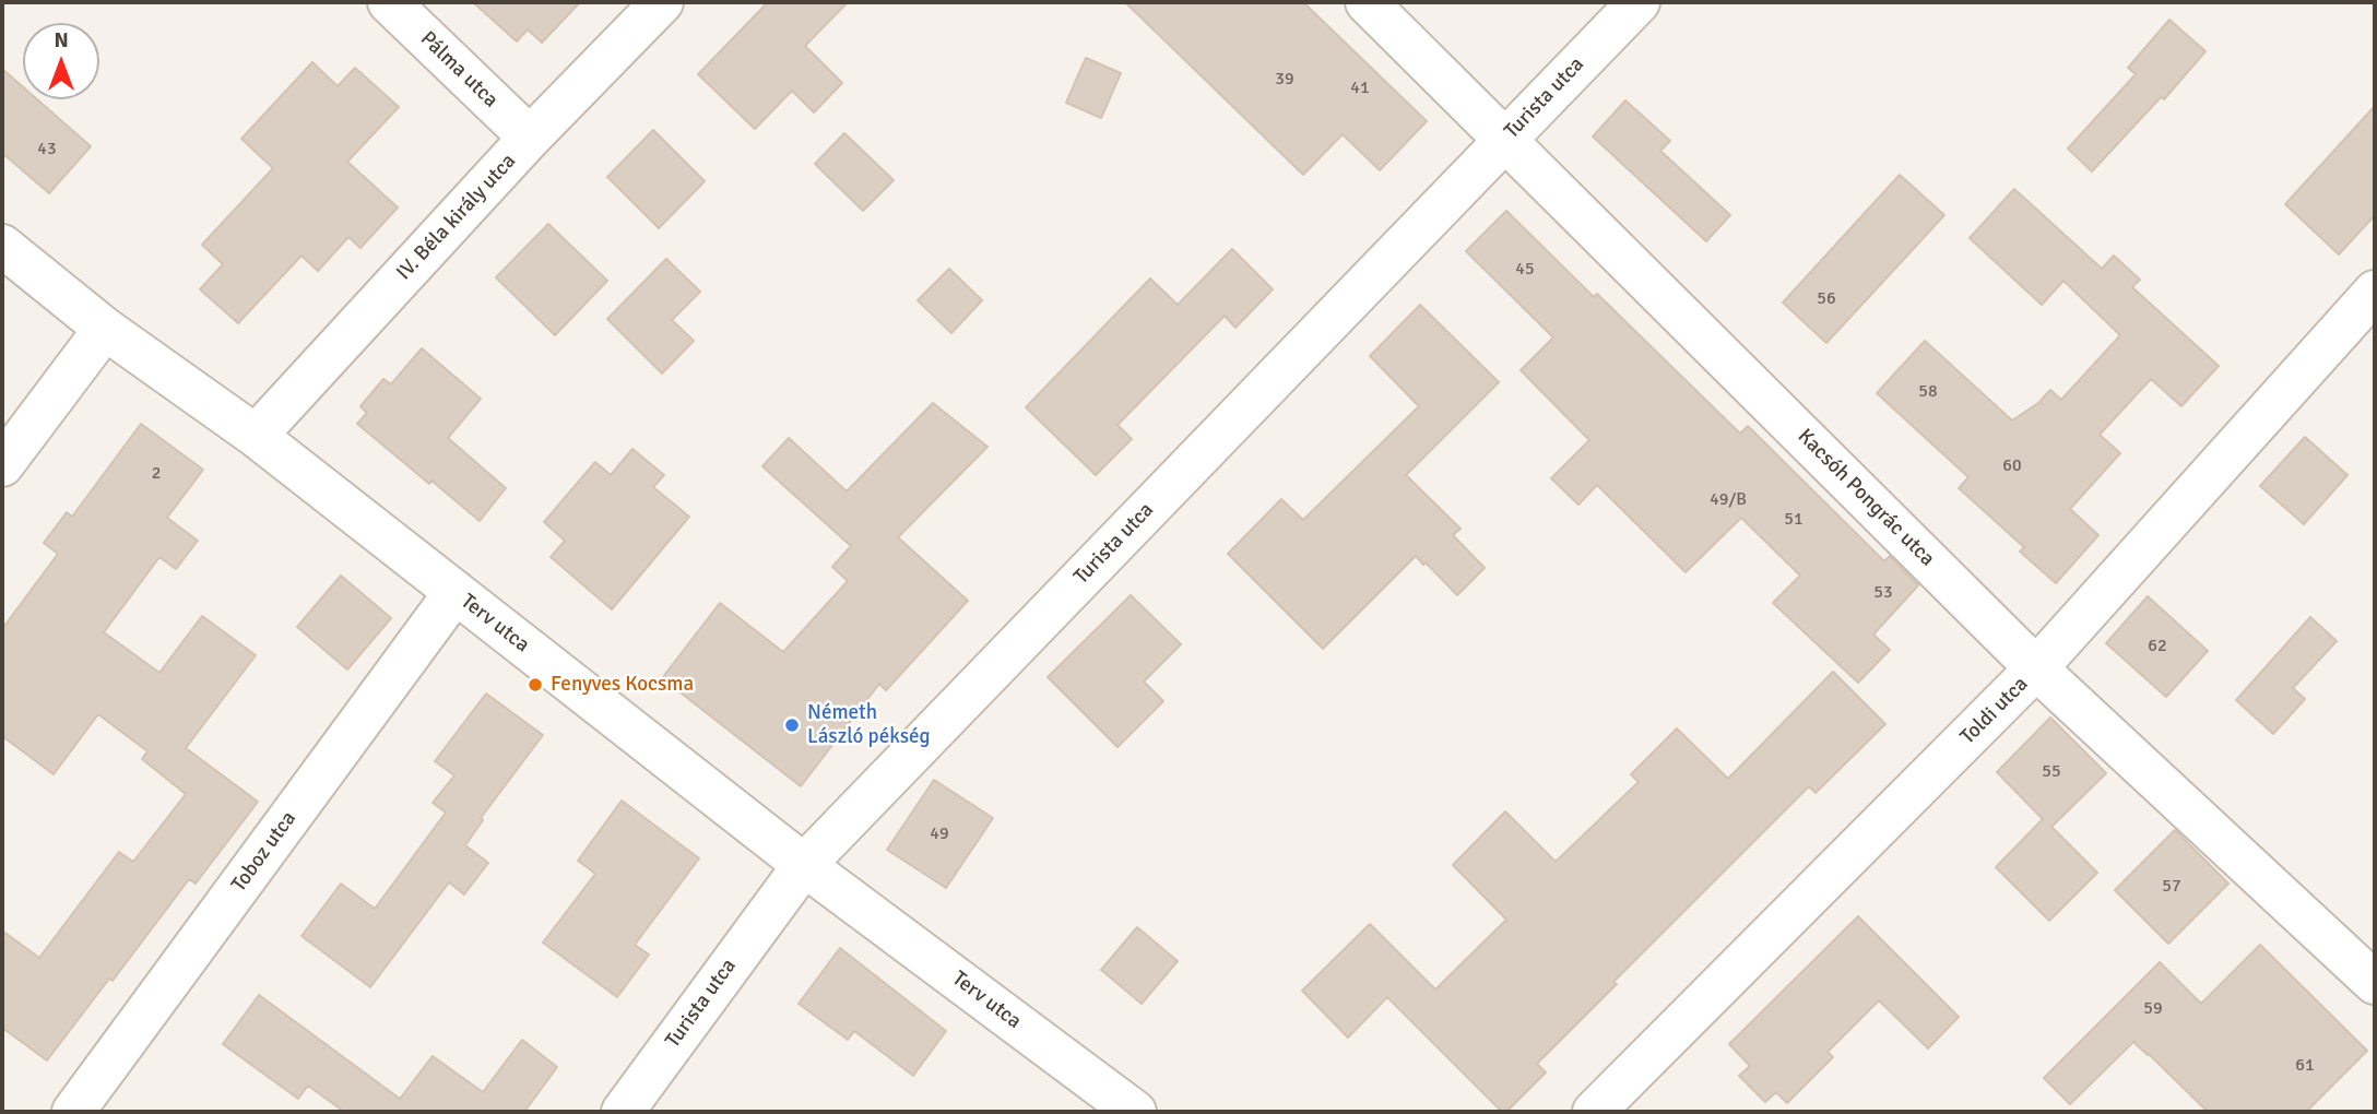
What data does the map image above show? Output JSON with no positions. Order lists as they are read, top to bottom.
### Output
{
  "streets": {
    "street": [
      "Pálma utca",
      "Turista utca",
      "IV. Béla király utca",
      "Kacsóh Pongrác utca",
      "Terv utca",
      "Toldi utca",
      "Toboz utca"
    ]
  },
  "crossings": [
    ["Pálma utca", "IV. Béla király utca"],
    ["Turista utca", "Kacsóh Pongrác utca"],
    ["Turista utca", "Terv utca"],
    ["IV. Béla király utca", "Terv utca"],
    ["Kacsóh Pongrác utca", "Toldi utca"],
    ["Terv utca", "Toboz utca"]
  ],
  "places": ["Fenyves Kocsma", "Németh László pékség"],
  "house_numbers": [
    "39",
    "41",
    "43",
    "45",
    "56",
    "58",
    "60",
    "2",
    "49/B",
    "51",
    "53",
    "62",
    "55",
    "49",
    "57",
    "59",
    "61"
  ],
  "north": "top"
}
